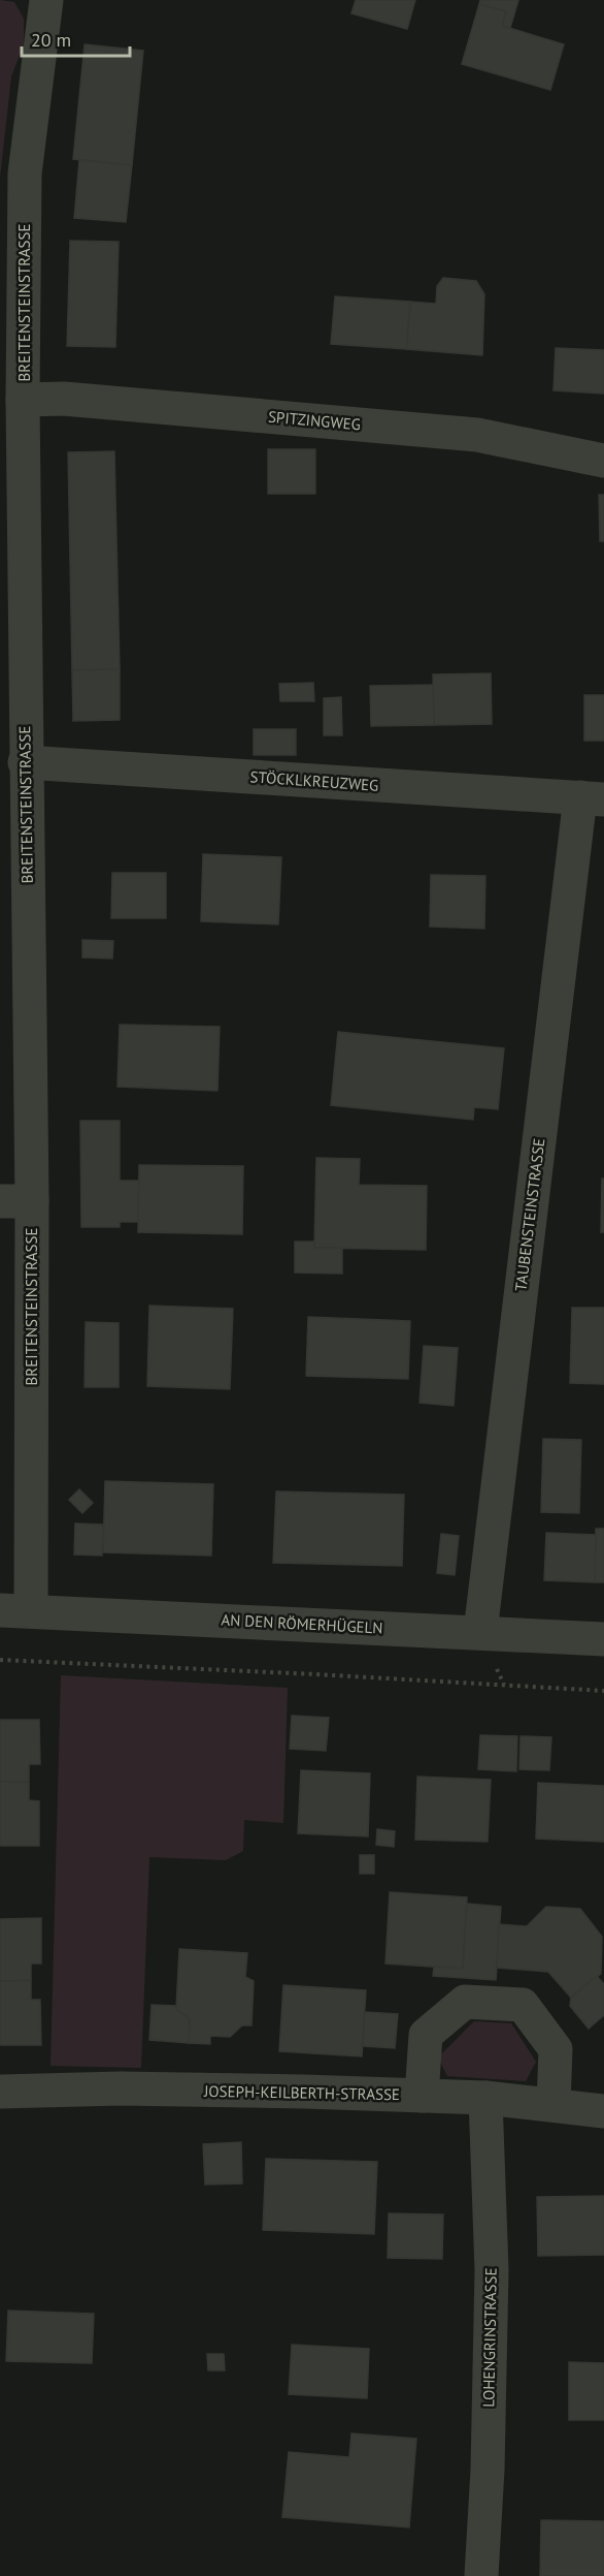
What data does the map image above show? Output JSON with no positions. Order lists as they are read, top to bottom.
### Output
{
  "streets": {
    "street": [
      "BREITENSTEINSTRASSE",
      "SPITZINGWEG",
      "STÖCKLKREUZWEG",
      "TAUBENSTEINSTRASSE",
      "AN DEN RÖMERHÜGELN",
      "JOSEPH-KEILBERTH-STRASSE",
      "LOHENGRINSTRASSE"
    ]
  },
  "crossings": [
    ["BREITENSTEINSTRASSE", "SPITZINGWEG"],
    ["BREITENSTEINSTRASSE", "STÖCKLKREUZWEG"],
    ["BREITENSTEINSTRASSE", "AN DEN RÖMERHÜGELN"],
    ["STÖCKLKREUZWEG", "TAUBENSTEINSTRASSE"],
    ["TAUBENSTEINSTRASSE", "AN DEN RÖMERHÜGELN"],
    ["JOSEPH-KEILBERTH-STRASSE", "LOHENGRINSTRASSE"]
  ],
  "scale_bar": "20 m"
}
